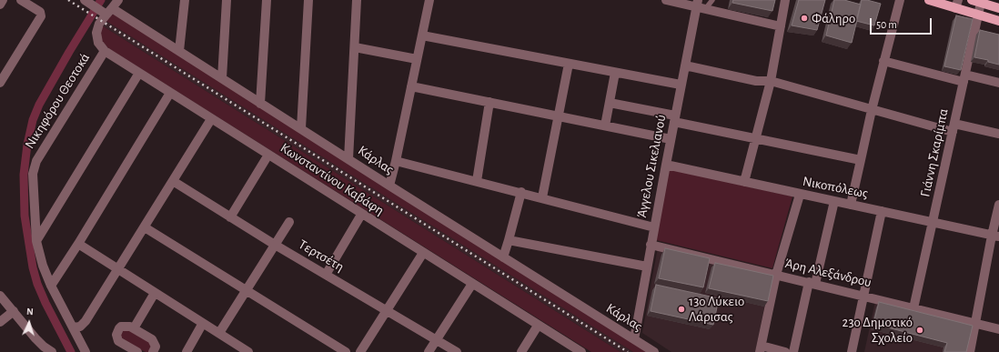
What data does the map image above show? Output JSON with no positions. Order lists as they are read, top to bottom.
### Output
{
  "streets": {
    "street": [
      "Νικηφόρου Θεοτοκά",
      "Γιάννη Σκαρίμπα",
      "Κάρλας",
      "Άγγελου Σικελιανού",
      "Κωνσταντίνου Καβάφη",
      "Νικοπόλεως",
      "Τερτσέτη",
      "Άρη Αλεξάνδρου"
    ]
  },
  "crossings": [
    ["Νικηφόρου Θεοτοκά", "Κωνσταντίνου Καβάφη"],
    ["Γιάννη Σκαρίμπα", "Νικοπόλεως"],
    ["Γιάννη Σκαρίμπα", "Άρη Αλεξάνδρου"],
    ["Κάρλας", "Άγγελου Σικελιανού"],
    ["Άγγελου Σικελιανού", "Νικοπόλεως"],
    ["Άγγελου Σικελιανού", "Άρη Αλεξάνδρου"]
  ],
  "places": ["Φάληρο", "13ο Λύκειο Λάρισας", "23ο Δημοτικό Σχολείο"],
  "scale_bar": "50 m",
  "north": "top"
}
